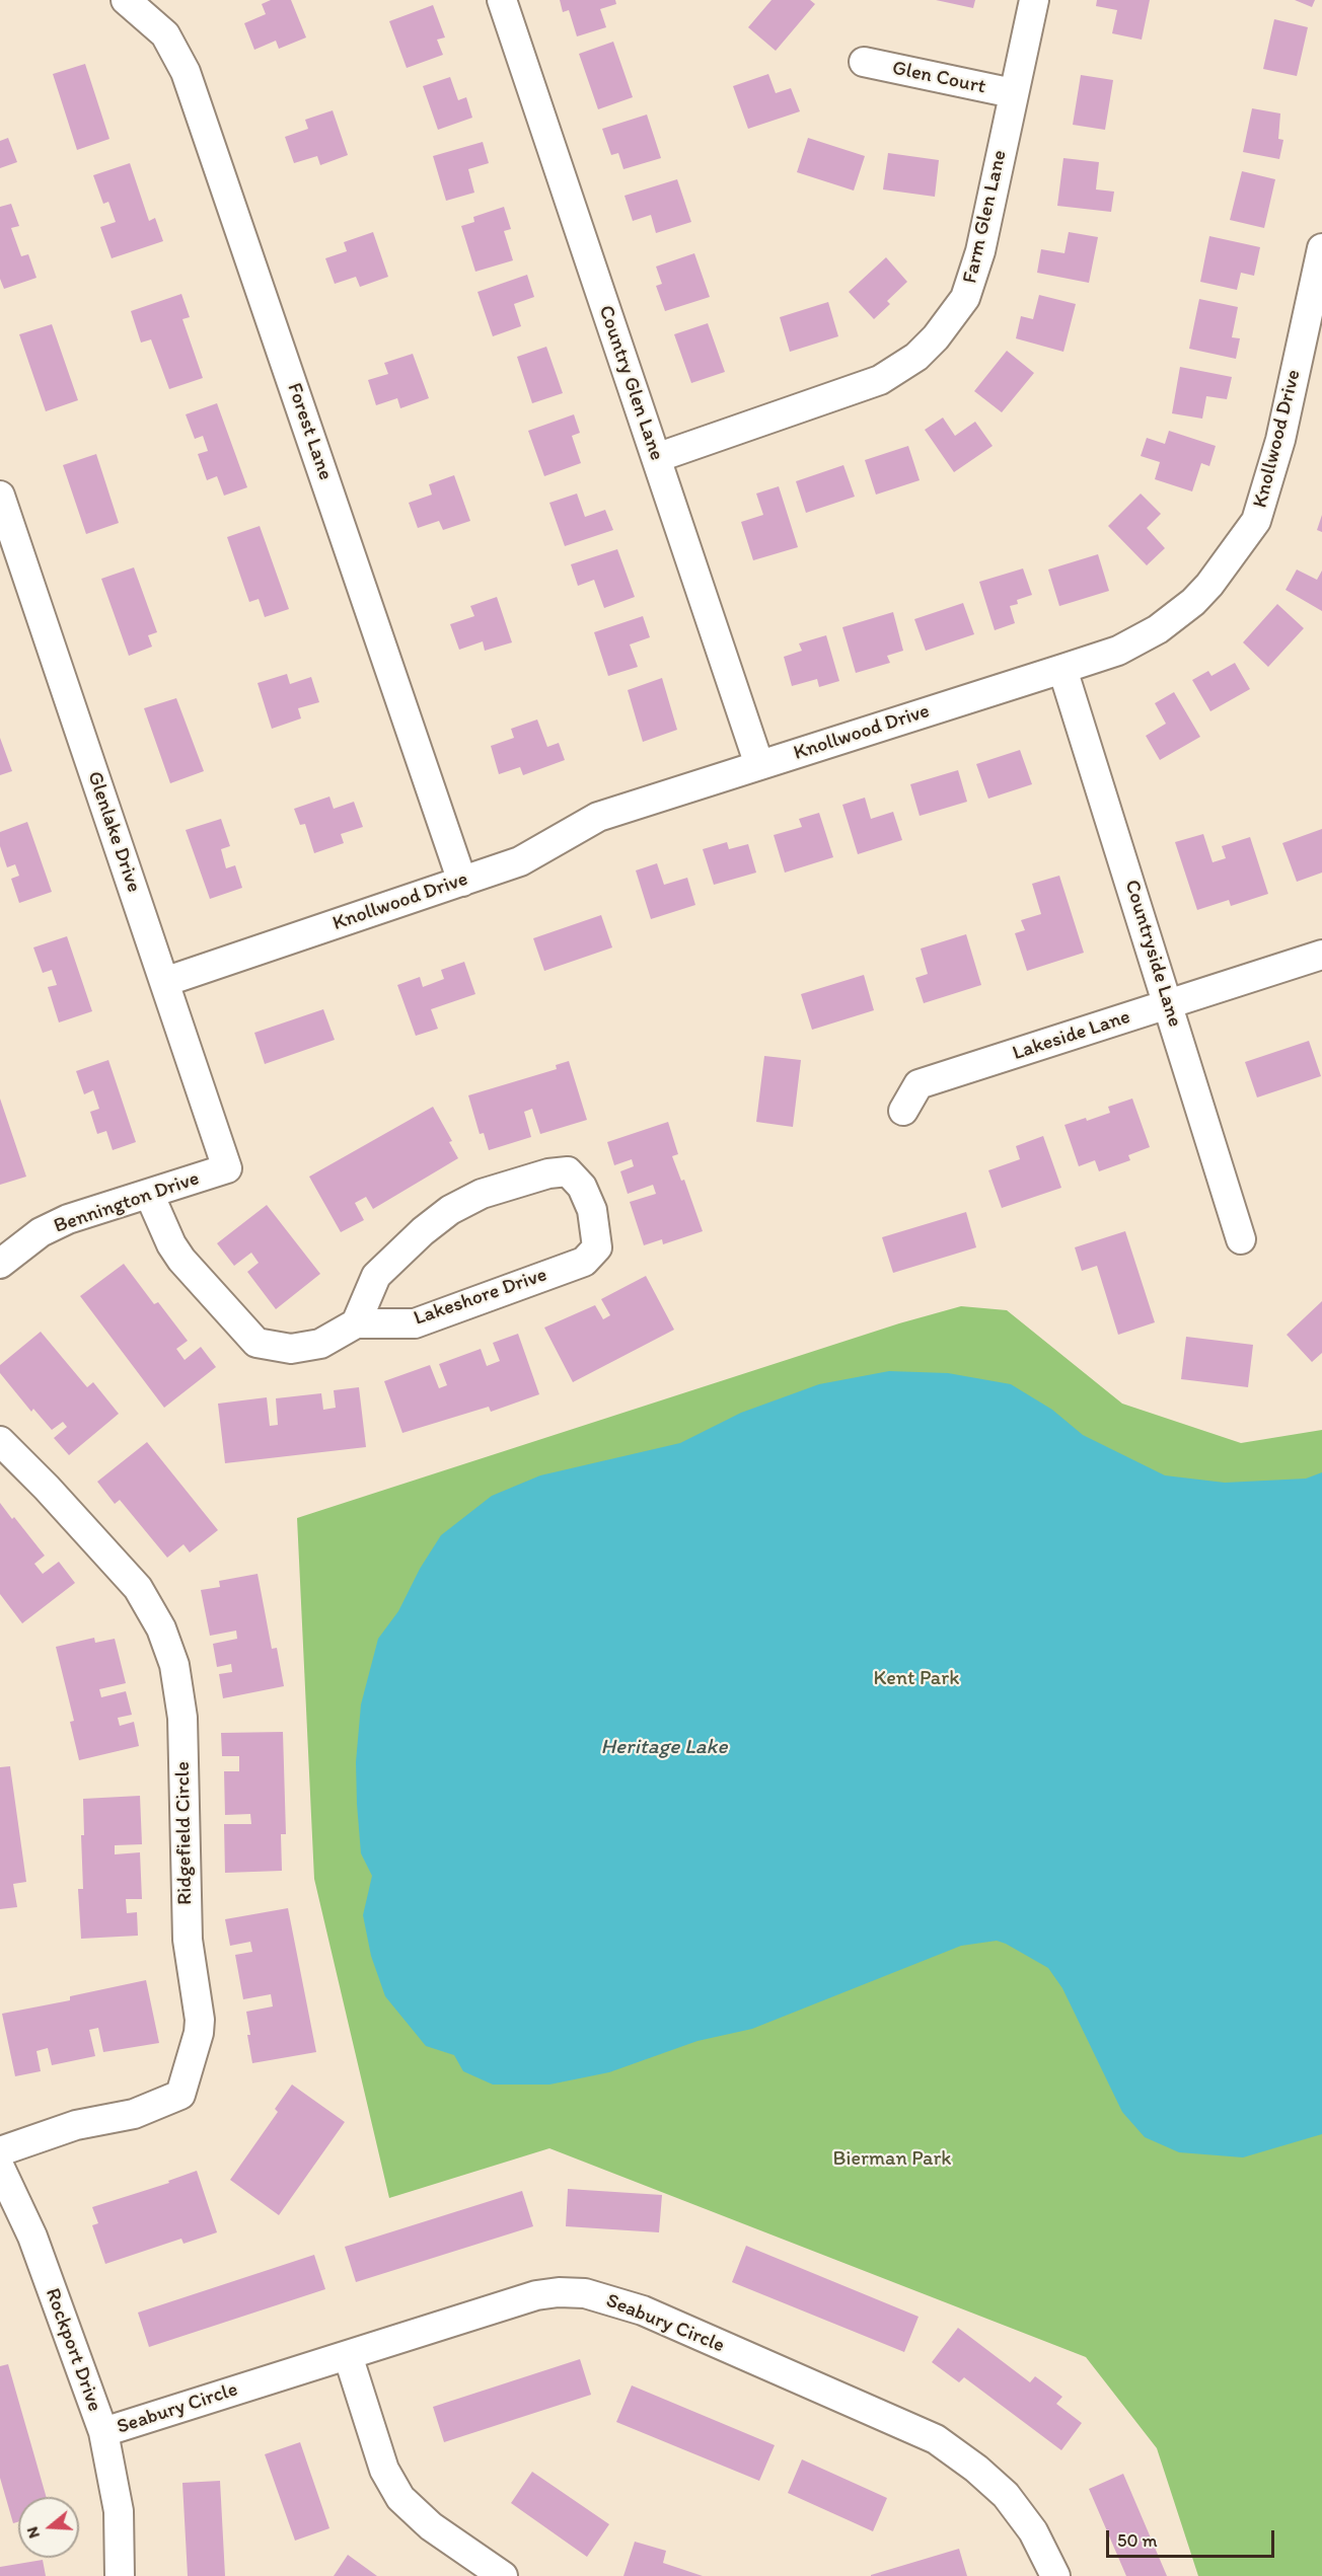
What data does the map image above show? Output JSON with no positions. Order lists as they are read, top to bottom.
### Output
{
  "streets": {
    "street": [
      "Glen Court",
      "Farm Glen Lane",
      "Country Glen Lane",
      "Forest Lane",
      "Knollwood Drive",
      "Glenlake Drive",
      "Countryside Lane",
      "Lakeside Lane",
      "Bennington Drive",
      "Lakeshore Drive",
      "Ridgefield Circle",
      "Seabury Circle",
      "Rockport Drive"
    ]
  },
  "crossings": [
    ["Glen Court", "Farm Glen Lane"],
    ["Farm Glen Lane", "Country Glen Lane"],
    ["Country Glen Lane", "Knollwood Drive"],
    ["Forest Lane", "Knollwood Drive"],
    ["Knollwood Drive", "Glenlake Drive"],
    ["Knollwood Drive", "Countryside Lane"],
    ["Glenlake Drive", "Bennington Drive"],
    ["Countryside Lane", "Lakeside Lane"],
    ["Seabury Circle", "Rockport Drive"]
  ],
  "water": ["Heritage Lake"],
  "parks": ["Kent Park", "Bierman Park"],
  "scale_bar": "50 m",
  "north": "left"
}
